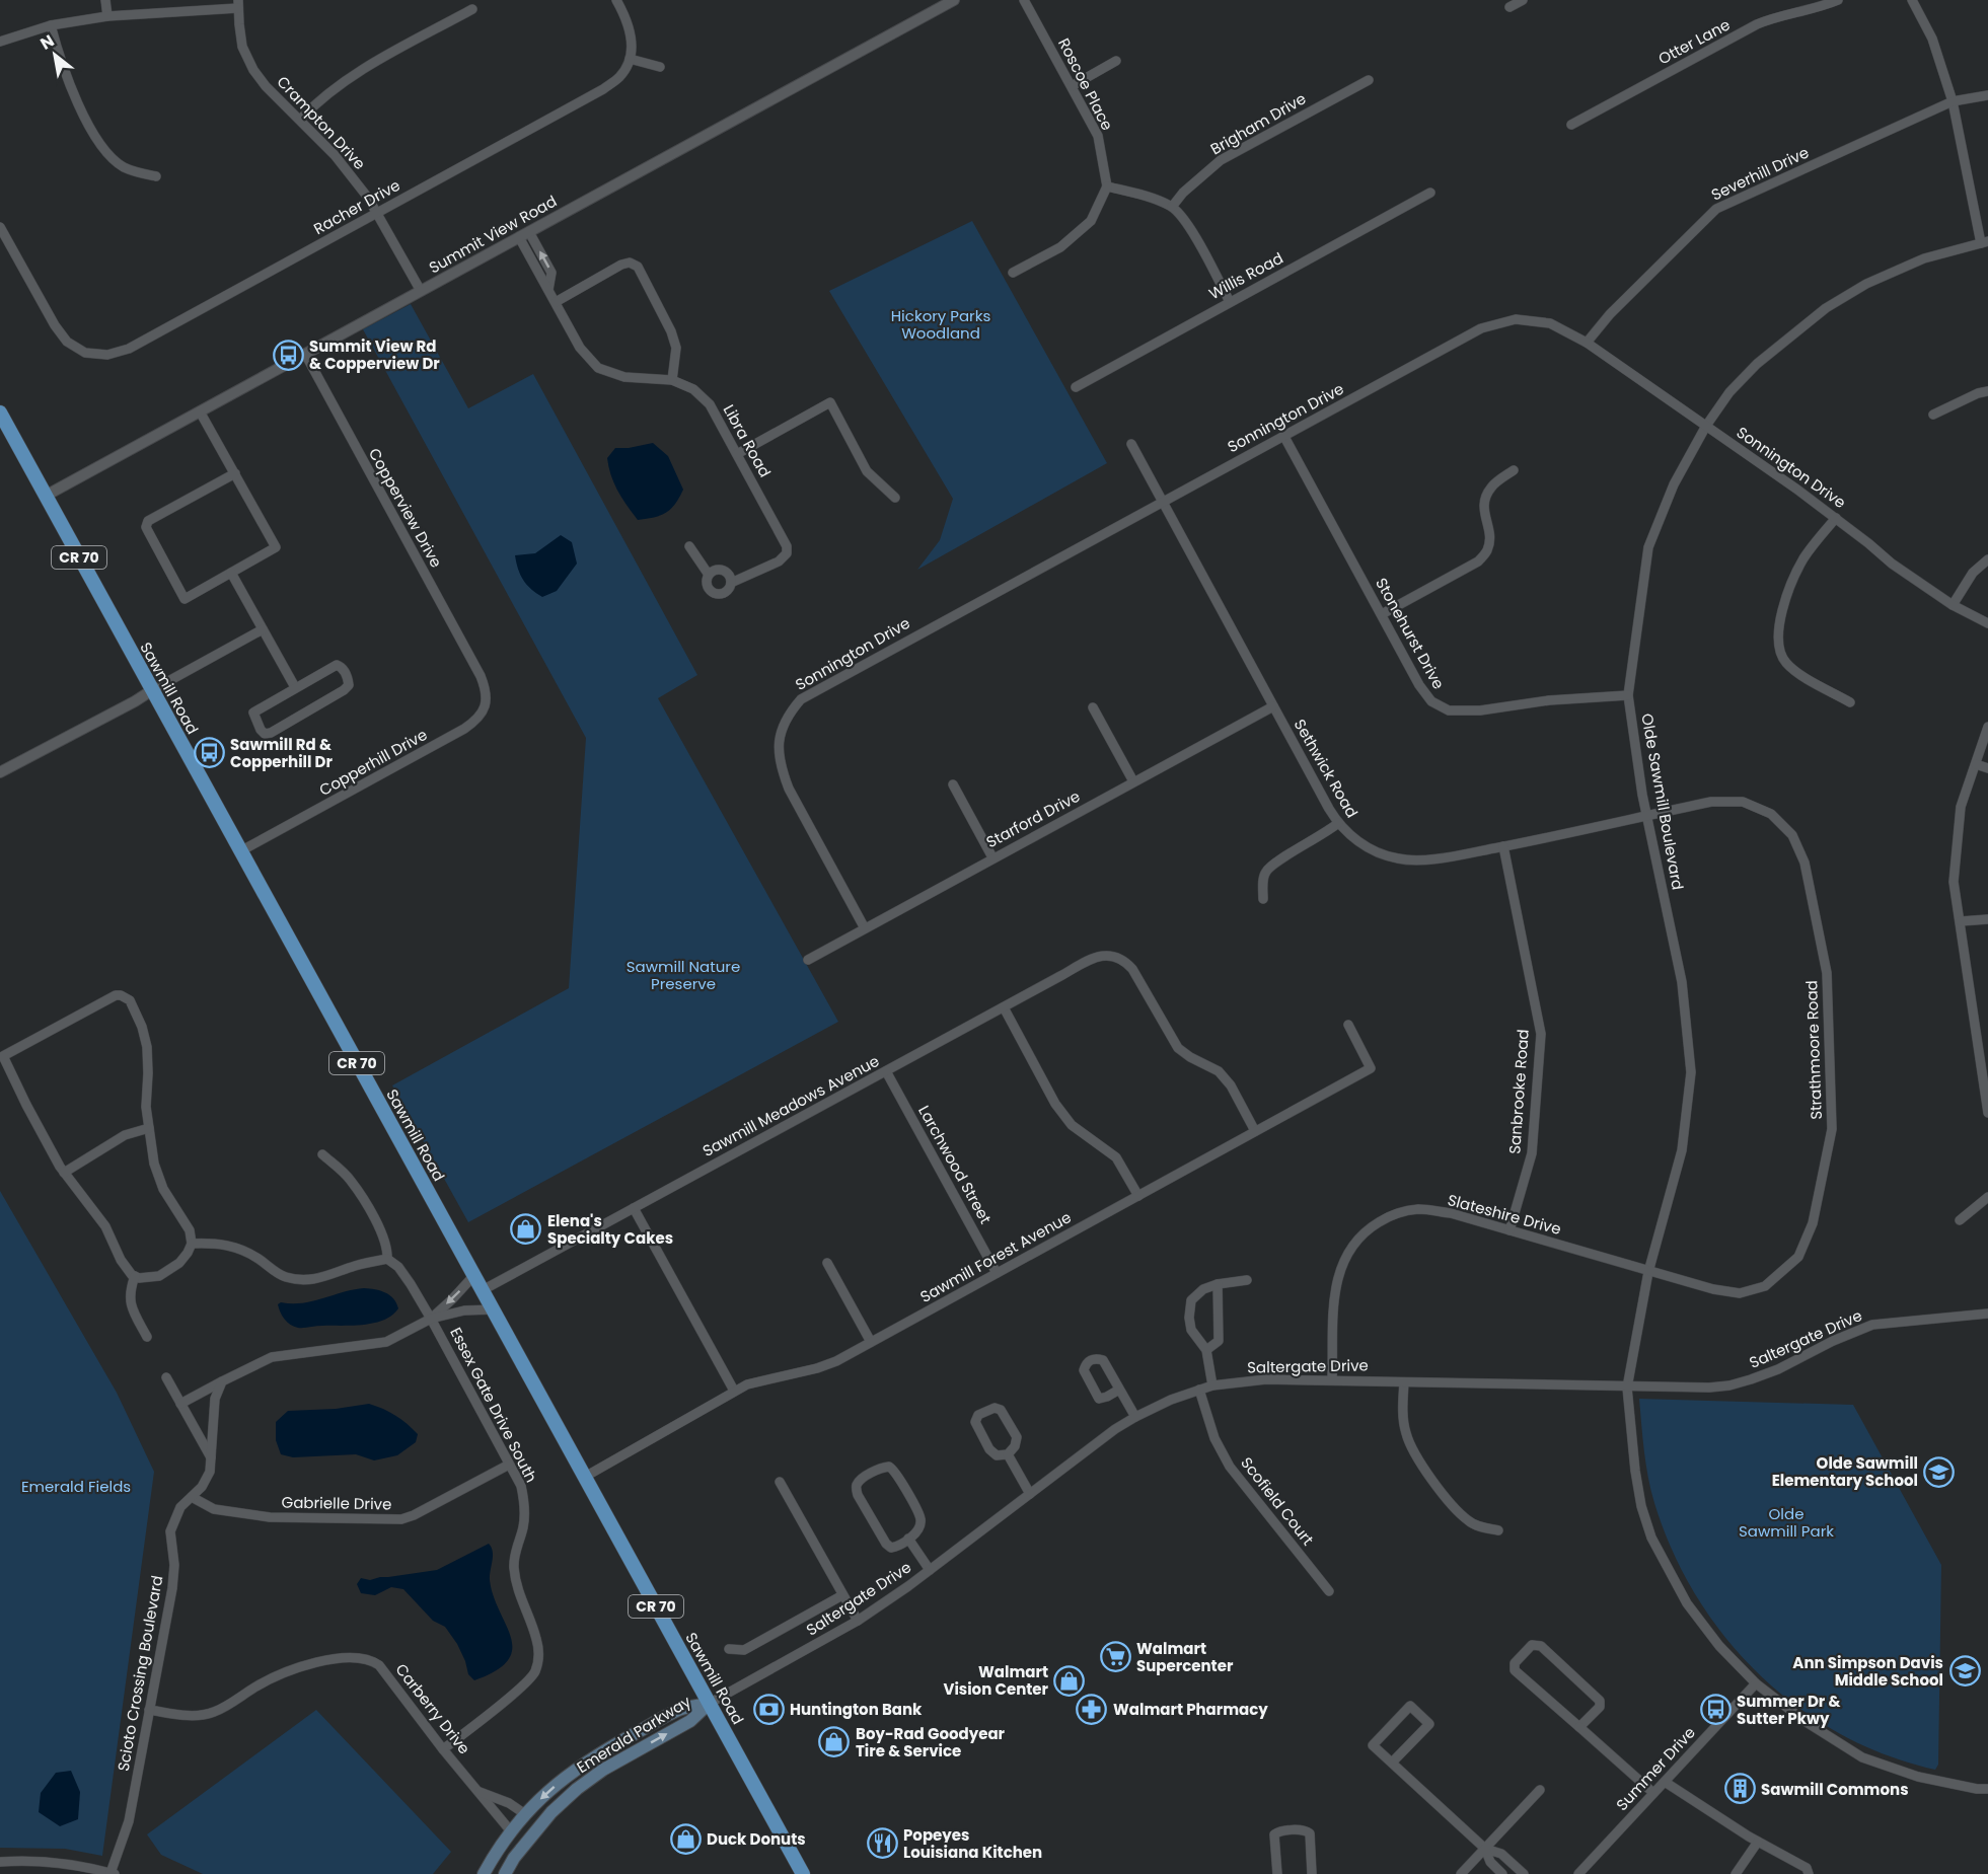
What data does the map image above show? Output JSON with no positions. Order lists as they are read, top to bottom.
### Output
{
  "streets": {
    "main road": ["CR 70", "Sawmill Road", "Emerald Parkway"],
    "street": [
      "Otter Lane",
      "Roscoe Place",
      "Crampton Drive",
      "Brigham Drive",
      "Severhill Drive",
      "Racher Drive",
      "Summit View Road",
      "Willis Road",
      "Sonnington Drive",
      "Libra Road",
      "Copperview Drive",
      "Stonehurst Drive",
      "Copperhill Drive",
      "Sethwick Road",
      "Olde Sawmill Boulevard",
      "Starford Drive",
      "Strathmoore Road",
      "Sanbrooke Road",
      "Sawmill Meadows Avenue",
      "Larchwood Street",
      "Slateshire Drive",
      "Sawmill Forest Avenue",
      "Saltergate Drive",
      "Essex Gate Drive South",
      "Scofield Court",
      "Gabrielle Drive",
      "Scioto Crossing Boulevard",
      "Carberry Drive",
      "Summer Drive"
    ]
  },
  "crossings": [
    ["Crampton Drive", "Racher Drive"],
    ["Crampton Drive", "Summit View Road"],
    ["Severhill Drive", "Sonnington Drive"],
    ["Summit View Road", "Libra Road"],
    ["Summit View Road", "Copperview Drive"],
    ["Summit View Road", "Sawmill Road"],
    ["Sonnington Drive", "Stonehurst Drive"],
    ["Sonnington Drive", "Sethwick Road"],
    ["Sonnington Drive", "Olde Sawmill Boulevard"],
    ["Sonnington Drive", "Starford Drive"],
    ["Copperview Drive", "Copperhill Drive"],
    ["Stonehurst Drive", "Olde Sawmill Boulevard"],
    ["Sawmill Road", "Copperhill Drive"],
    ["Sawmill Road", "Sawmill Meadows Avenue"],
    ["Sawmill Road", "Sawmill Forest Avenue"],
    ["Sawmill Road", "Saltergate Drive"],
    ["Sawmill Road", "Emerald Parkway"],
    ["Sethwick Road", "Olde Sawmill Boulevard"],
    ["Sethwick Road", "Starford Drive"],
    ["Sethwick Road", "Strathmoore Road"],
    ["Sethwick Road", "Sanbrooke Road"],
    ["Olde Sawmill Boulevard", "Strathmoore Road"],
    ["Olde Sawmill Boulevard", "Slateshire Drive"],
    ["Olde Sawmill Boulevard", "Saltergate Drive"],
    ["Olde Sawmill Boulevard", "Summer Drive"],
    ["Strathmoore Road", "Slateshire Drive"],
    ["Sanbrooke Road", "Slateshire Drive"],
    ["Sawmill Meadows Avenue", "Larchwood Street"],
    ["Sawmill Meadows Avenue", "Sawmill Forest Avenue"],
    ["Larchwood Street", "Sawmill Forest Avenue"],
    ["Slateshire Drive", "Saltergate Drive"],
    ["Saltergate Drive", "Scofield Court"],
    ["Saltergate Drive", "Emerald Parkway"],
    ["Essex Gate Drive South", "Gabrielle Drive"],
    ["Essex Gate Drive South", "Carberry Drive"],
    ["Gabrielle Drive", "Scioto Crossing Boulevard"],
    ["Scioto Crossing Boulevard", "Carberry Drive"],
    ["Carberry Drive", "Emerald Parkway"]
  ],
  "parks": [
    "Hickory Parks Woodland",
    "Sawmill Nature Preserve",
    "Emerald Fields",
    "Olde Sawmill Park"
  ],
  "places": {
    "bus stop": ["Summit View Rd & Copperview Dr", "Sawmill Rd & Copperhill Dr", "Summer Dr & Sutter Pkwy"],
    "shop": [
      "Elena's Specialty Cakes",
      "Walmart Vision Center",
      "Boy-Rad Goodyear Tire & Service",
      "Duck Donuts"
    ],
    "school or university": ["Olde Sawmill Elementary School", "Ann Simpson Davis Middle School"],
    "supermarket": ["Walmart Supercenter"],
    "bank": ["Huntington Bank"],
    "pharmacy": ["Walmart Pharmacy"],
    "building": ["Sawmill Commons"],
    "restaurant": ["Popeyes Louisiana Kitchen"]
  },
  "north": "top left"
}
